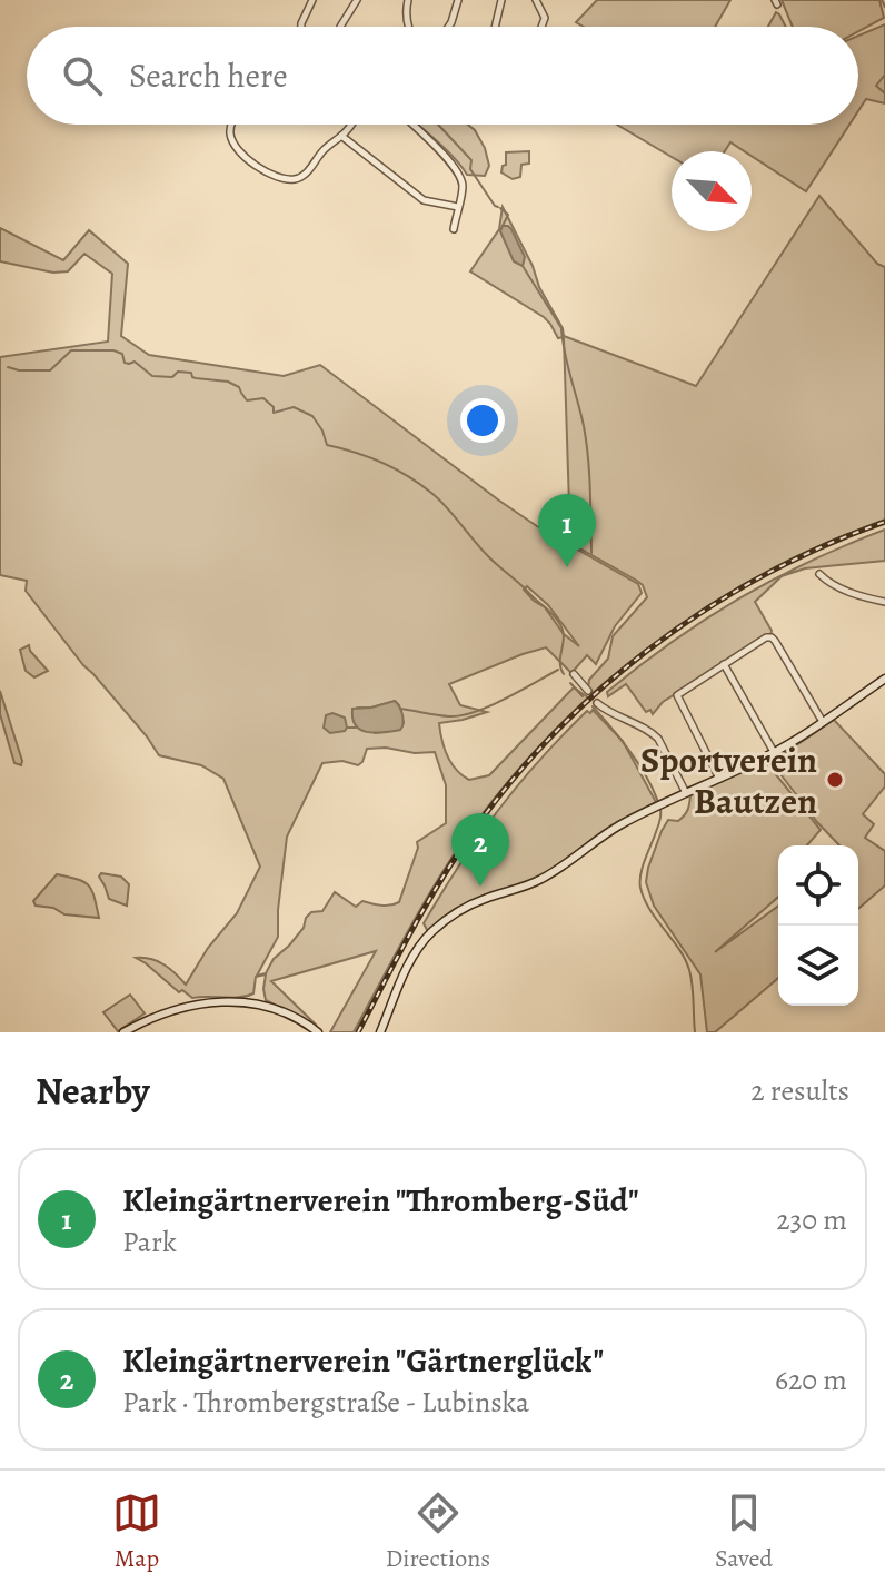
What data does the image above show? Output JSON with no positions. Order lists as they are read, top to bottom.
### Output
{
  "places": ["Sportverein Bautzen"],
  "north": "bottom right",
  "page": {
    "search": "Search here",
    "pins": ["1", "2"],
    "heading": ["Nearby", "2 results"],
    "list": [
      {
        "mark": "1",
        "name": "Kleingärtnerverein \"Thromberg-Süd\"",
        "note": "Park",
        "value": "230 m"
      },
      {
        "mark": "2",
        "name": "Kleingärtnerverein \"Gärtnerglück\"",
        "note": "Park · Thrombergstraße - Lubinska",
        "value": "620 m"
      }
    ],
    "nav": ["Map", "Directions", "Saved"]
  }
}
